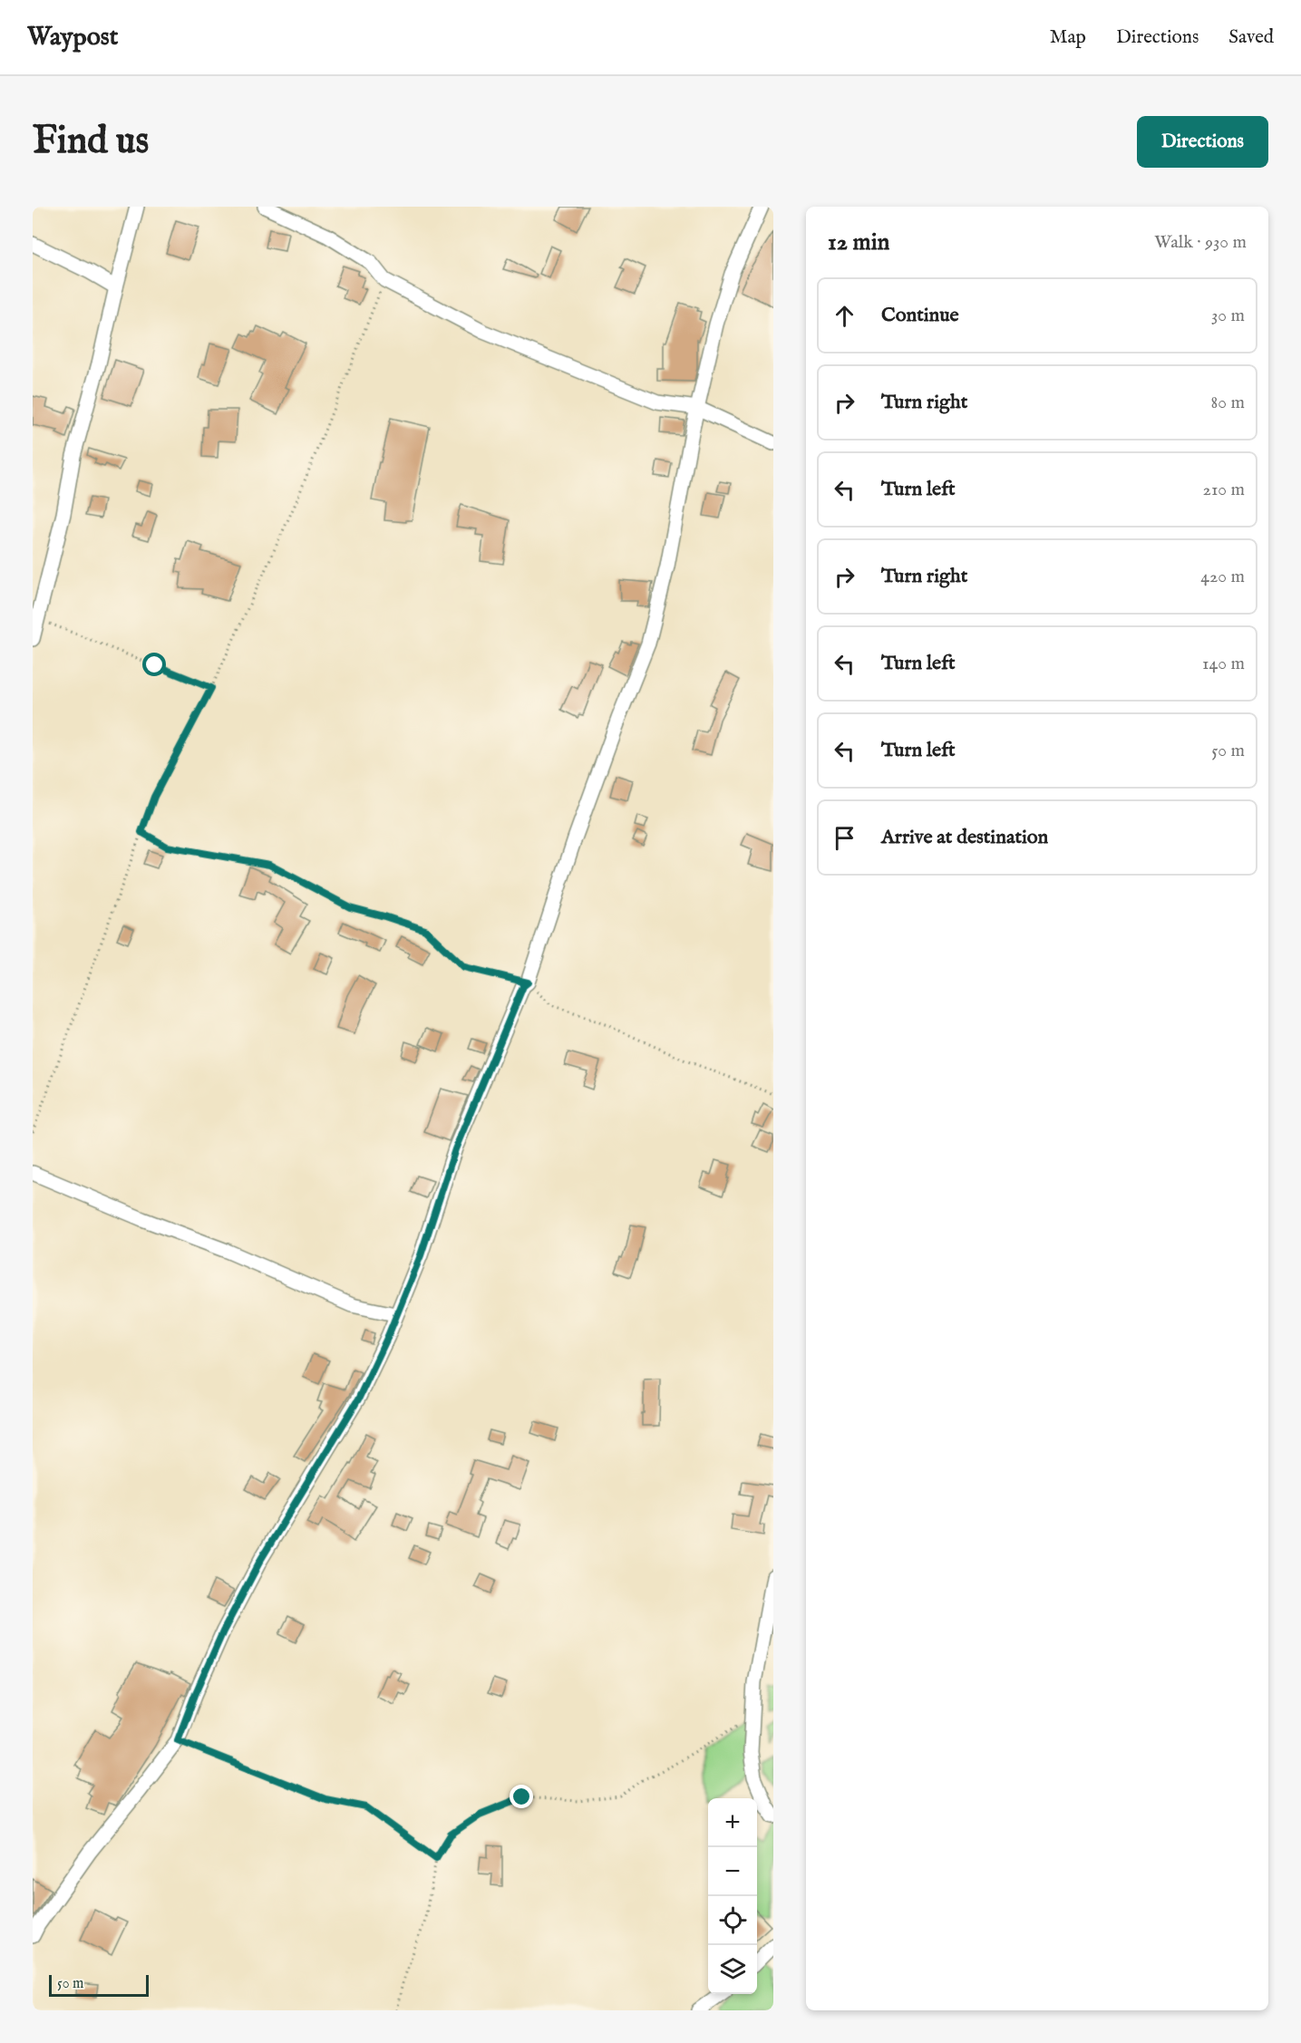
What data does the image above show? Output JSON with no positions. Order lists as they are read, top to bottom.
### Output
{
  "scale_bar": "50 m",
  "page": {
    "header": "Waypost",
    "nav": ["Map", "Directions", "Saved"],
    "buttons": "Directions",
    "title": "Find us",
    "heading": ["12 min", "Walk · 930 m"],
    "list": [
      ["Continue", "30 m"],
      ["Turn right", "80 m"],
      ["Turn left", "210 m"],
      ["Turn right", "420 m"],
      ["Turn left", "140 m"],
      ["Turn left", "50 m"],
      "Arrive at destination"
    ],
    "map_buttons": ["+", "−"],
    "scale": "50 m"
  }
}
